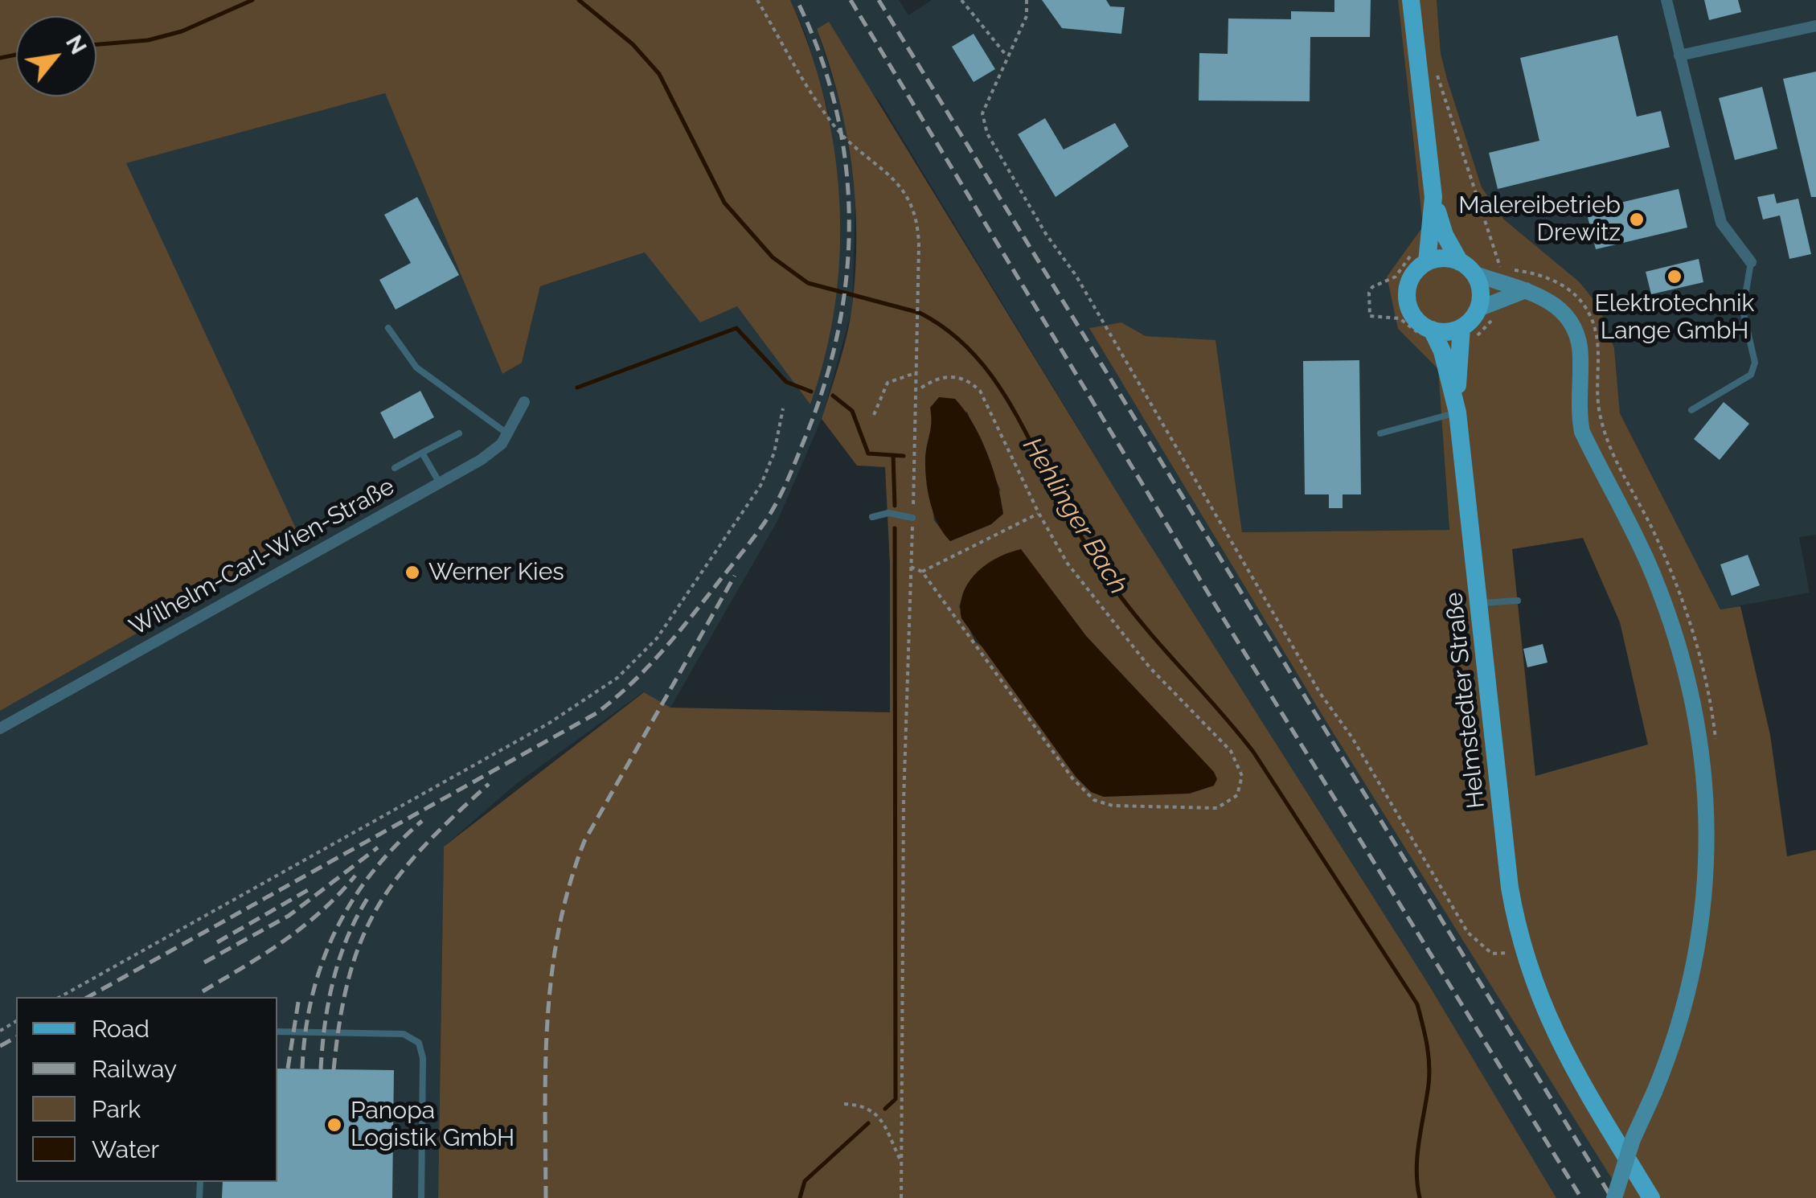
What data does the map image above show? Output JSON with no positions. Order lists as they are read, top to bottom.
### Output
{
  "streets": {
    "main road": ["Helmstedter Straße"],
    "street": ["Wilhelm-Carl-Wien-Straße"]
  },
  "water": ["Hehlinger Bach"],
  "places": [
    "Malereibetrieb Drewitz",
    "Elektrotechnik Lange GmbH",
    "Werner Kies",
    "Panopa Logistik GmbH"
  ],
  "legend": [
    "Road",
    "Railway",
    "Park",
    "Water"
  ],
  "north": "top right"
}
